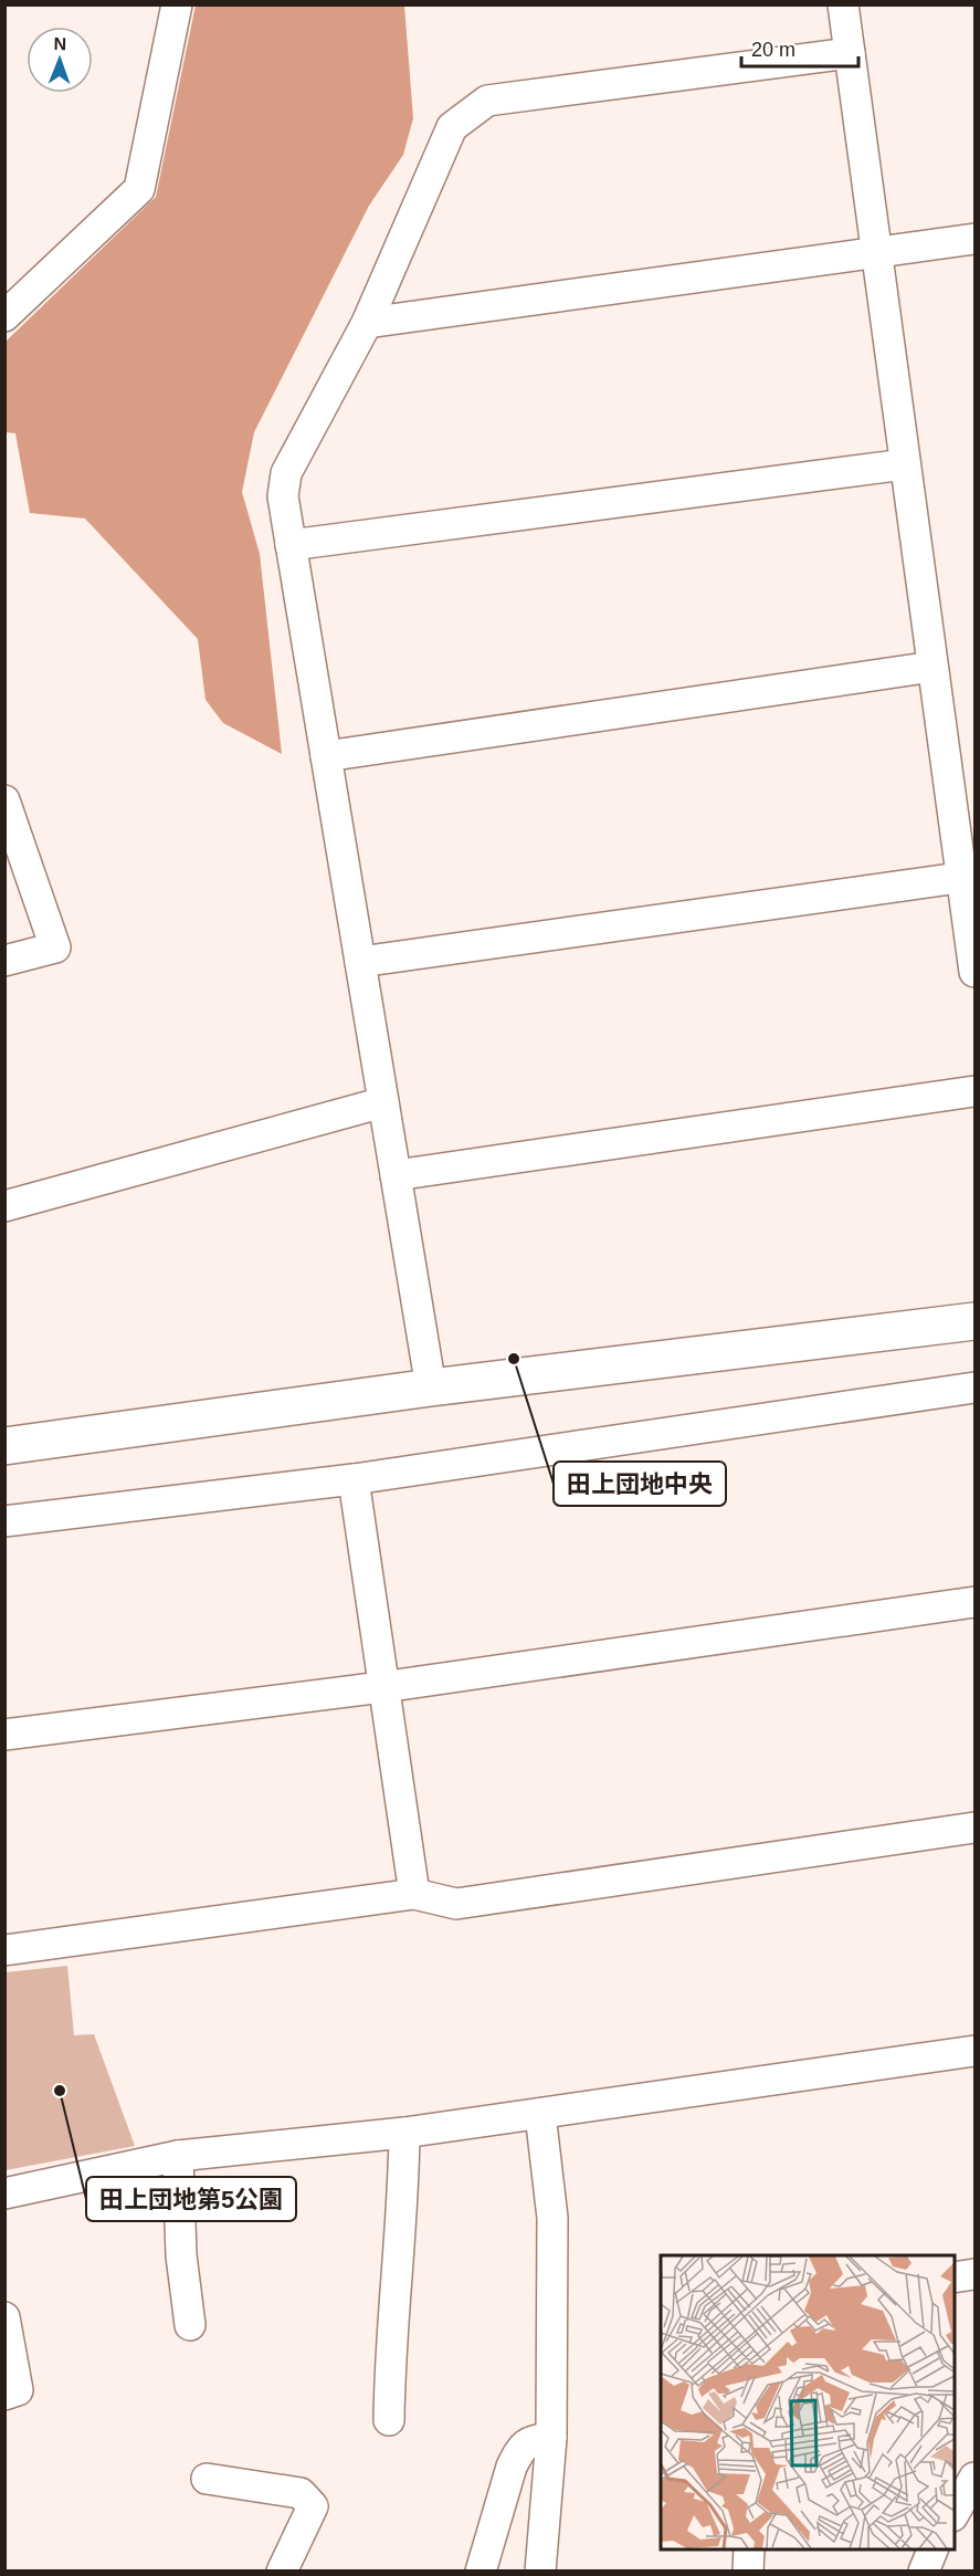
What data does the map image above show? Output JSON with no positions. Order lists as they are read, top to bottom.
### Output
{
  "places": ["田上団地中央", "田上団地第5公園"],
  "scale_bar": "20 m",
  "north": "top"
}
